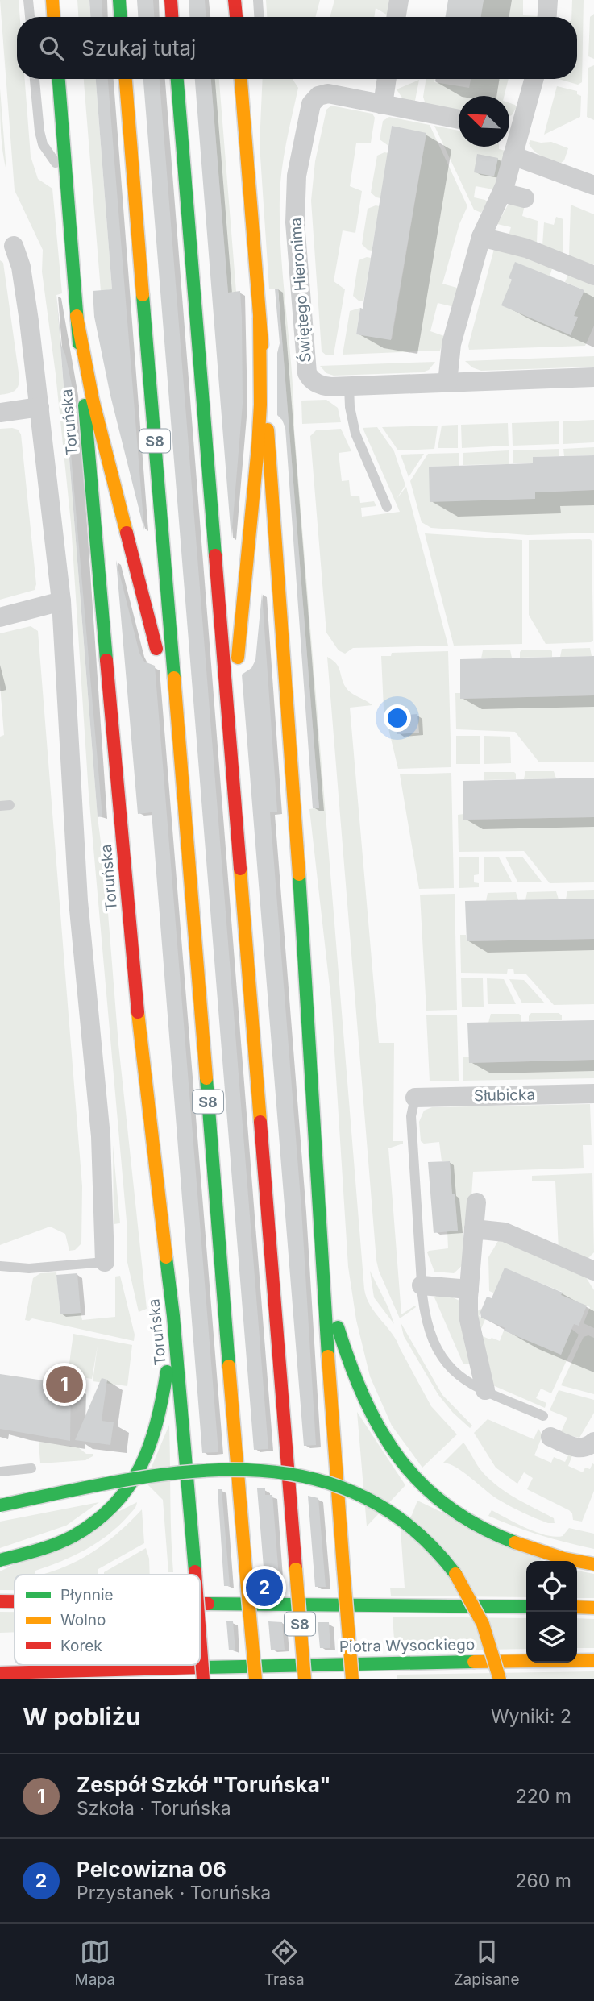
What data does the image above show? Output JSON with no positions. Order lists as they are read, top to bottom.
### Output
{
  "streets": {
    "main road": ["Toruńska", "S8", "Piotra Wysockiego"],
    "street": ["Świętego Hieronima", "Słubicka"]
  },
  "legend": ["Płynnie", "Wolno", "Korek"],
  "north": "top left",
  "page": {
    "search": "Szukaj tutaj",
    "pins": ["1", "2"],
    "heading": ["W pobliżu", "Wyniki: 2"],
    "list": [
      {
        "mark": "1",
        "name": "Zespół Szkół \"Toruńska\"",
        "note": "Szkoła · Toruńska",
        "value": "220 m"
      },
      {
        "mark": "2",
        "name": "Pelcowizna 06",
        "note": "Przystanek · Toruńska",
        "value": "260 m"
      }
    ],
    "nav": ["Mapa", "Trasa", "Zapisane"]
  }
}
